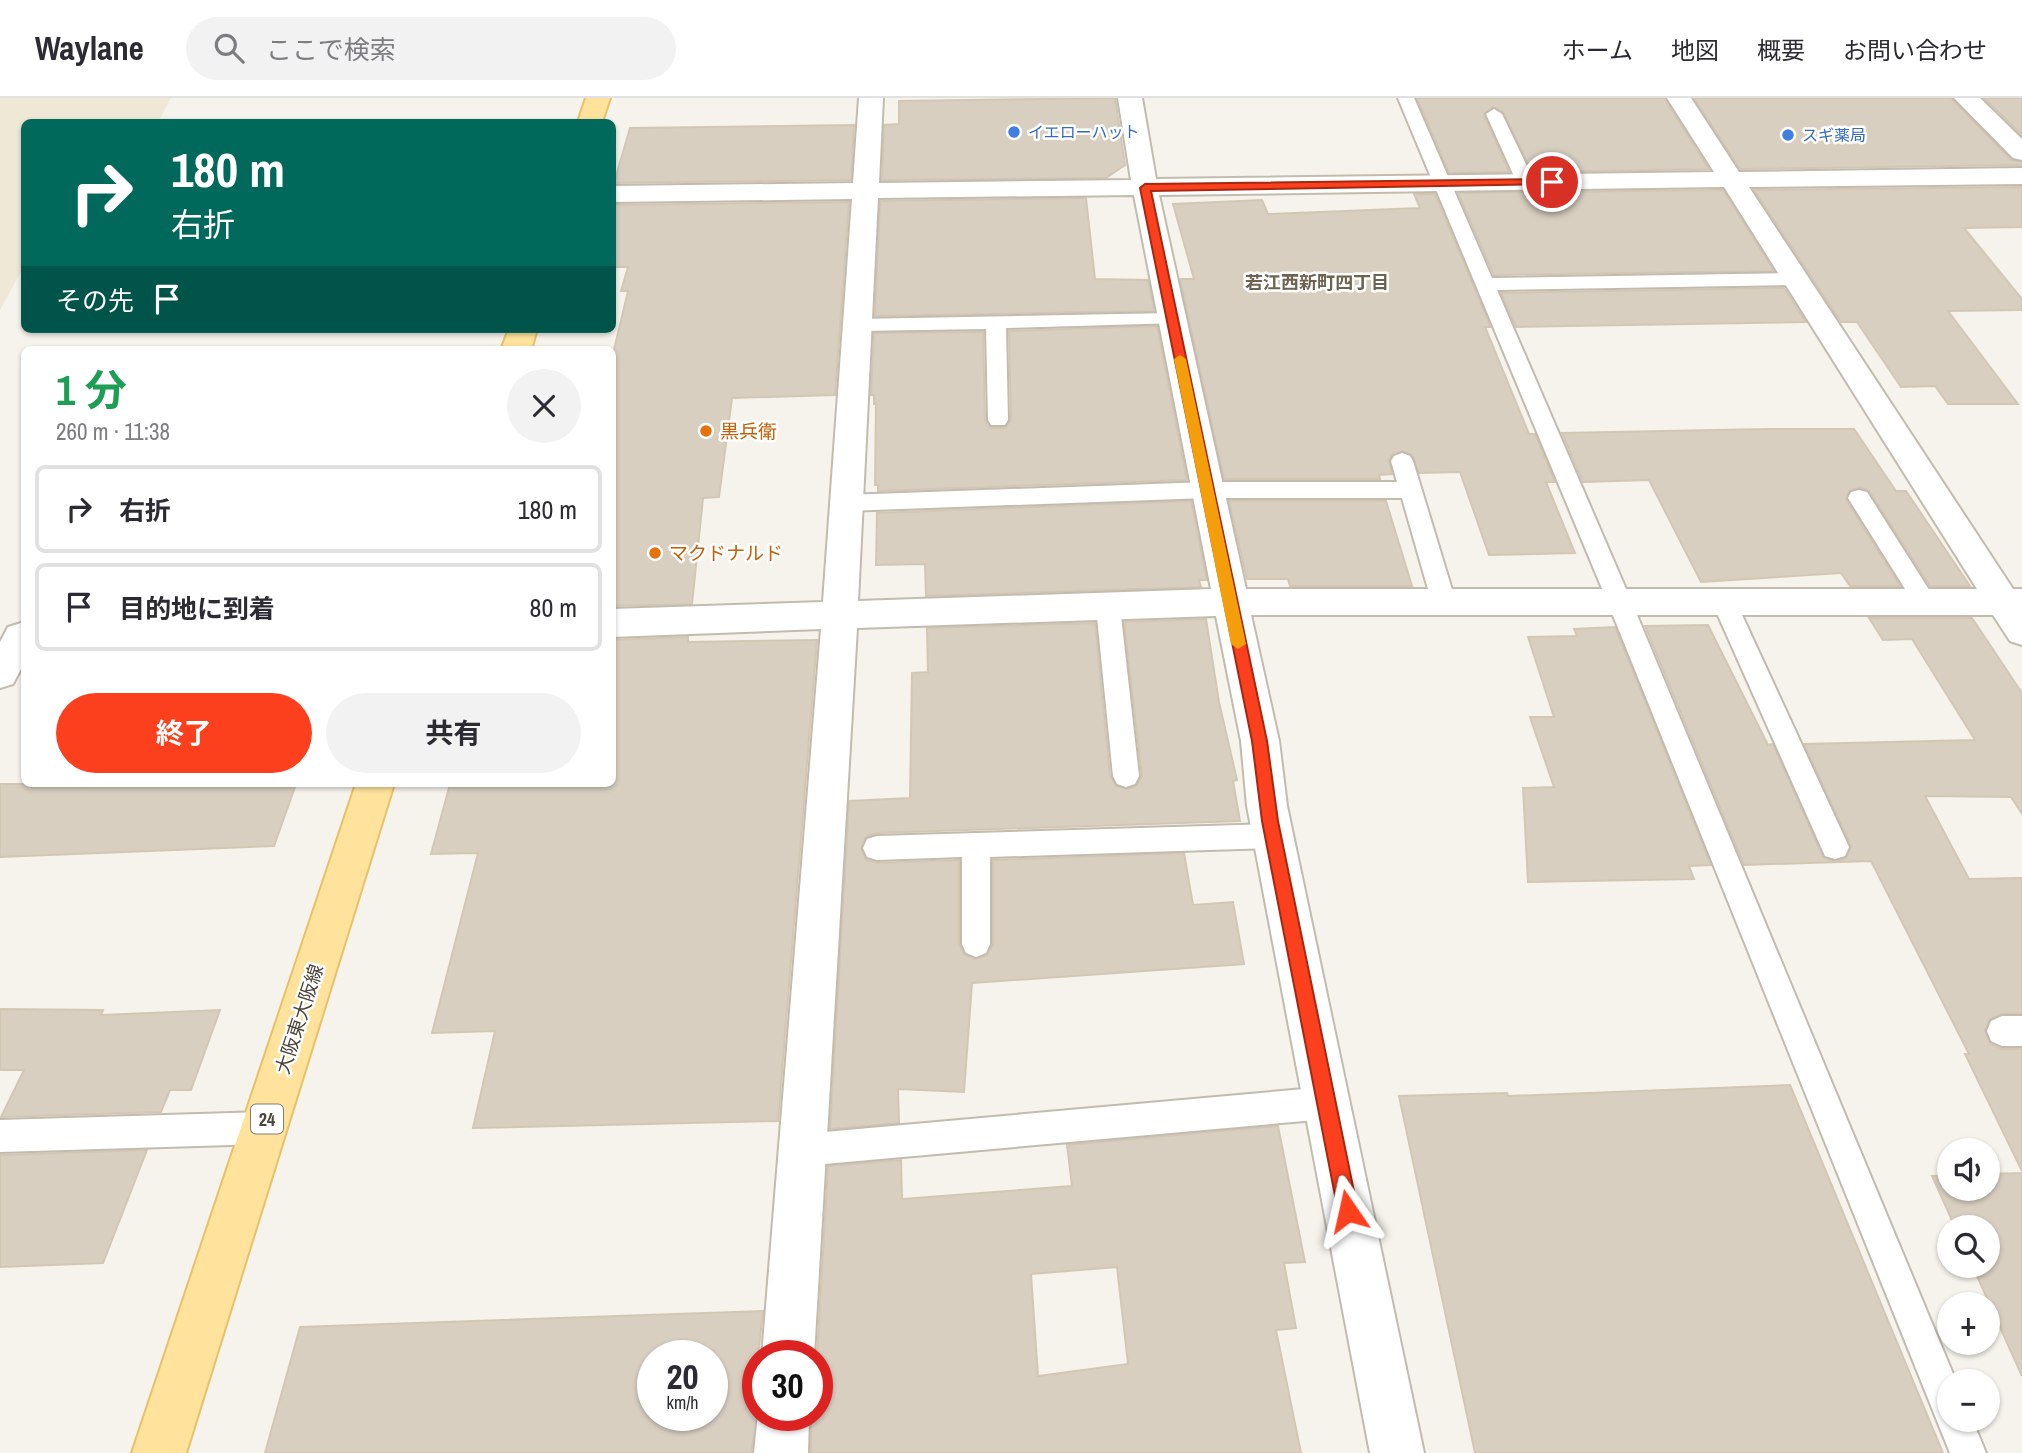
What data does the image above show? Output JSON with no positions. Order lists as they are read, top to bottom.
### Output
{
  "streets": {
    "main road": ["大阪東大阪線", "24"]
  },
  "districts": ["若江西新町四丁目"],
  "places": [
    "イエローハット",
    "スギ薬局",
    "黒兵衛",
    "マクドナルド"
  ],
  "page": {
    "header": "Waylane",
    "search": "ここで検索",
    "nav": [
      "ホーム",
      "地図",
      "概要",
      "お問い合わせ"
    ],
    "turn": ["180 m", "右折"],
    "then": "その先",
    "heading": ["1 分", "260 m · 11:38"],
    "list": [
      {
        "name": "右折",
        "value": "180 m"
      },
      {
        "name": "目的地に到着",
        "value": "80 m"
      }
    ],
    "buttons": ["終了", "共有"],
    "map_buttons": ["+", "−"],
    "speed": "20 km/h",
    "limit": "30"
  }
}
